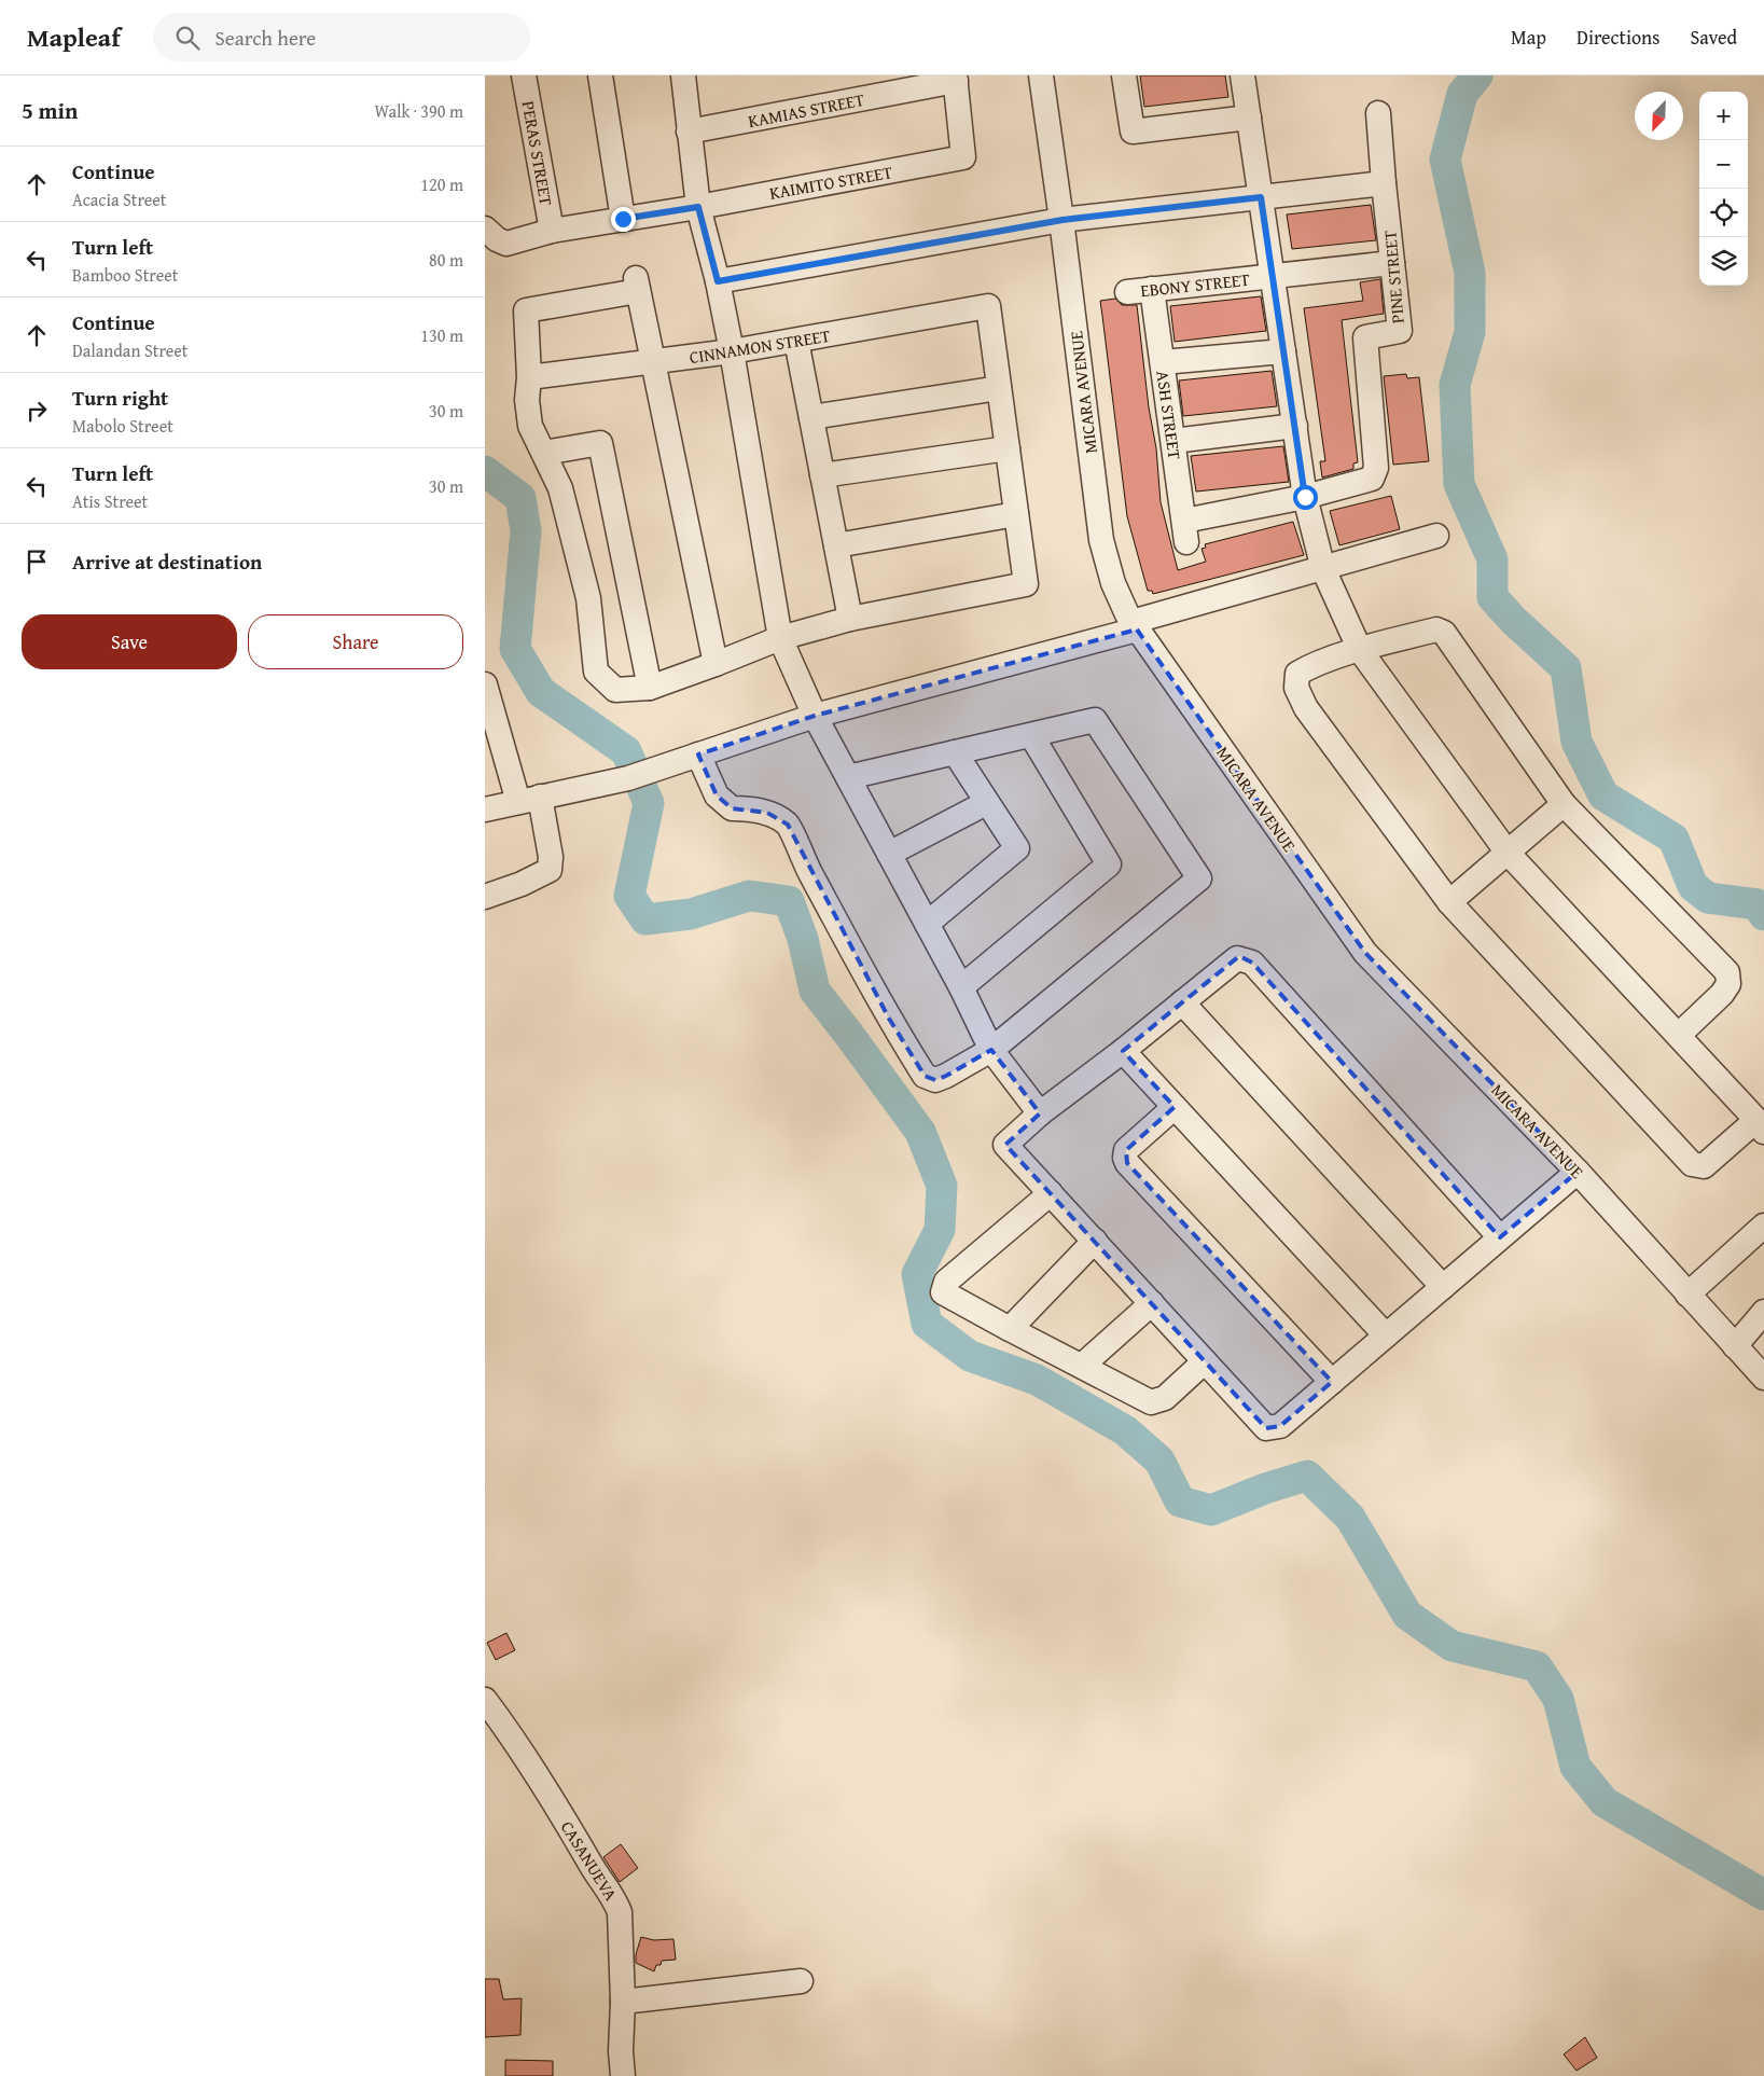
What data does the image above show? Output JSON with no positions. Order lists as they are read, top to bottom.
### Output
{
  "streets": {
    "street": [
      "KAMIAS STREET",
      "PERAS STREET",
      "KAIMITO STREET",
      "PINE STREET",
      "EBONY STREET",
      "CINNAMON STREET",
      "MICARA AVENUE",
      "ASH STREET",
      "CASANUEVA"
    ]
  },
  "crossings": [
    ["KAMIAS STREET", "KAIMITO STREET"],
    ["PERAS STREET", "KAIMITO STREET"],
    ["PINE STREET", "EBONY STREET"],
    ["PINE STREET", "ASH STREET"],
    ["EBONY STREET", "ASH STREET"]
  ],
  "north": "bottom left",
  "page": {
    "header": "Mapleaf",
    "search": "Search here",
    "nav": ["Map", "Directions", "Saved"],
    "heading": ["5 min", "Walk · 390 m"],
    "map_buttons": ["+", "−"],
    "list": [
      ["Continue", "Acacia Street", "120 m"],
      ["Turn left", "Bamboo Street", "80 m"],
      ["Continue", "Dalandan Street", "130 m"],
      ["Turn right", "Mabolo Street", "30 m"],
      ["Turn left", "Atis Street", "30 m"],
      "Arrive at destination"
    ],
    "buttons": ["Save", "Share"]
  }
}
